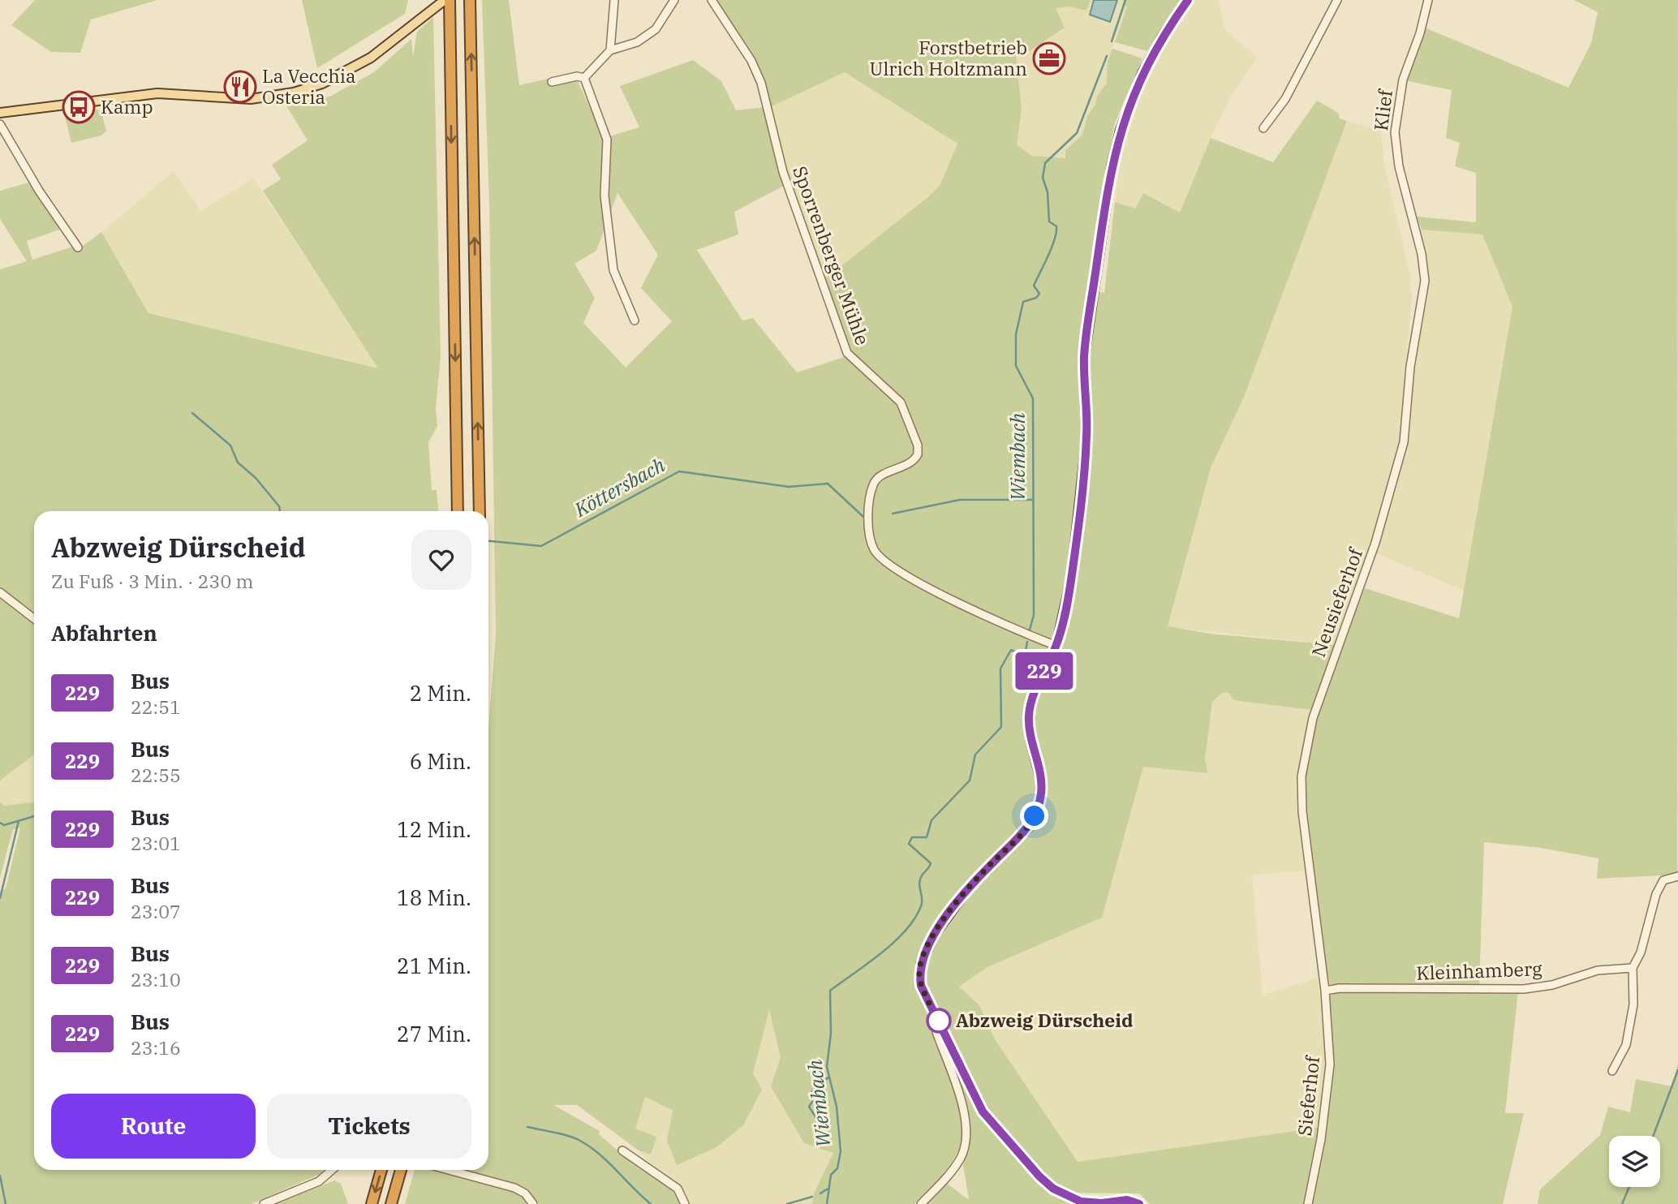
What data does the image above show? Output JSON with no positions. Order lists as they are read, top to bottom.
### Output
{
  "streets": {
    "street": [
      "Klief",
      "Sporrenberger Mühle",
      "Neusieferhof",
      "Kleinhamberg",
      "Sieferhof"
    ]
  },
  "crossings": [
    ["Klief", "Neusieferhof"],
    ["Neusieferhof", "Kleinhamberg"],
    ["Neusieferhof", "Sieferhof"],
    ["Kleinhamberg", "Sieferhof"]
  ],
  "water": ["Wiembach", "Köttersbach"],
  "places": {
    "office": ["Forstbetrieb Ulrich Holtzmann"],
    "restaurant": ["La Vecchia Osteria"],
    "bus stop": ["Kamp"],
    "other": ["Abzweig Dürscheid"]
  },
  "lines": ["bus line 229"],
  "page": {
    "on_map": "229",
    "heading": [
      ["Abzweig Dürscheid", "Zu Fuß · 3 Min. · 230 m"],
      "Abfahrten"
    ],
    "list": [
      {
        "mark": "229",
        "name": "Bus",
        "note": "22:51",
        "value": "2 Min."
      },
      {
        "mark": "229",
        "name": "Bus",
        "note": "22:55",
        "value": "6 Min."
      },
      {
        "mark": "229",
        "name": "Bus",
        "note": "23:01",
        "value": "12 Min."
      },
      {
        "mark": "229",
        "name": "Bus",
        "note": "23:07",
        "value": "18 Min."
      },
      {
        "mark": "229",
        "name": "Bus",
        "note": "23:10",
        "value": "21 Min."
      },
      {
        "mark": "229",
        "name": "Bus",
        "note": "23:16",
        "value": "27 Min."
      }
    ],
    "buttons": ["Route", "Tickets"]
  }
}
